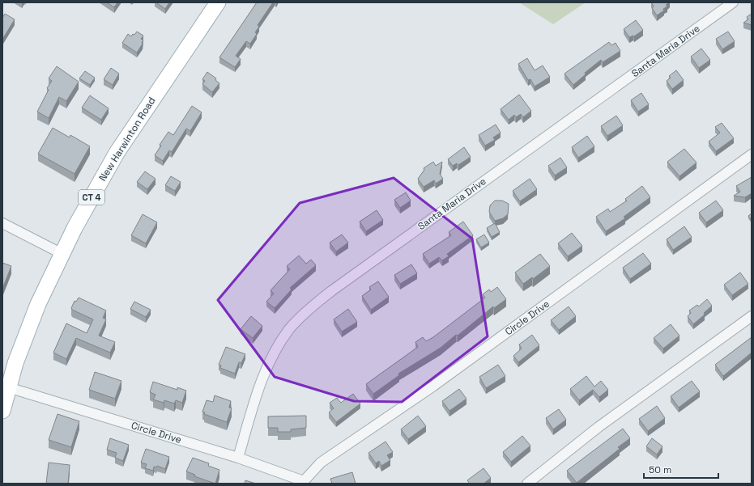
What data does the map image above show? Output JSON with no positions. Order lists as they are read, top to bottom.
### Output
{
  "streets": {
    "main road": ["New Harwinton Road", "CT 4"],
    "street": ["Santa Maria Drive", "Circle Drive"]
  },
  "crossings": [
    ["Santa Maria Drive", "Circle Drive"],
    ["New Harwinton Road", "Circle Drive"]
  ],
  "scale_bar": "50 m"
}
